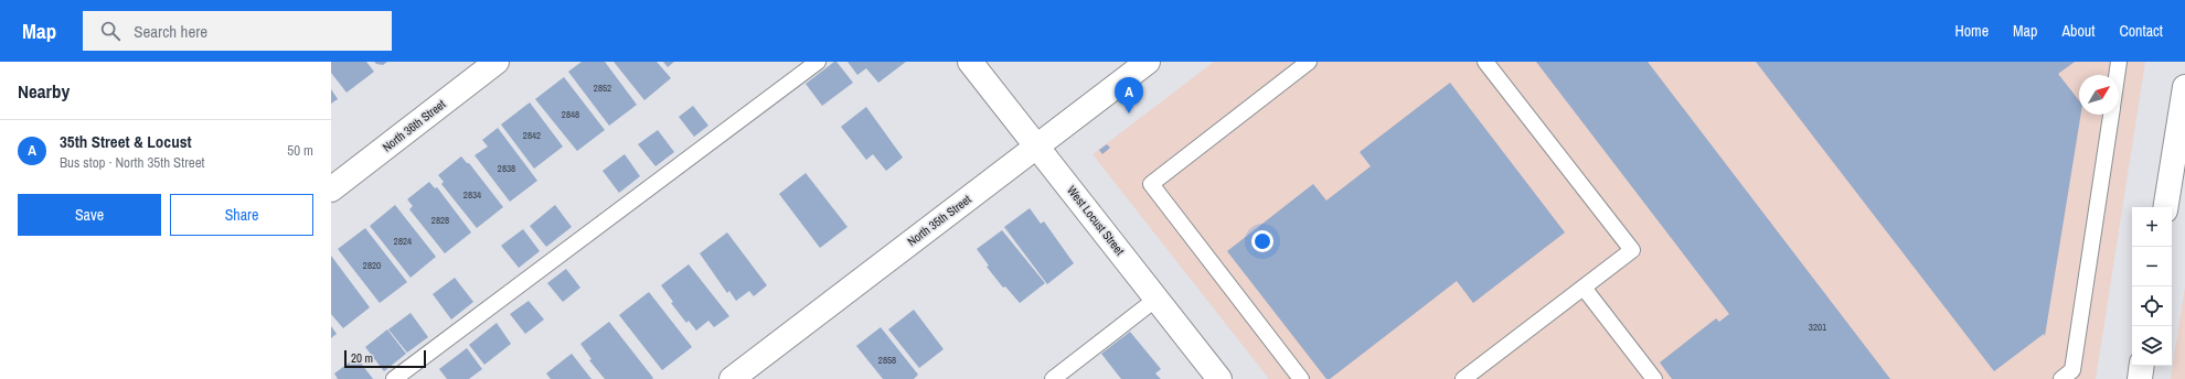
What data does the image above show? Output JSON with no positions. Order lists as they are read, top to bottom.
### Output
{
  "streets": {
    "main road": ["North 36th Street", "North 35th Street", "West Locust Street"]
  },
  "crossings": [
    ["North 35th Street", "West Locust Street"]
  ],
  "house_numbers": [
    "2852",
    "2848",
    "2842",
    "2838",
    "2834",
    "2828",
    "2824",
    "2820",
    "3201",
    "2858"
  ],
  "scale_bar": "20 m",
  "north": "top right",
  "page": {
    "header": "Map",
    "search": "Search here",
    "nav": [
      "Home",
      "Map",
      "About",
      "Contact"
    ],
    "heading": "Nearby",
    "pins": "A",
    "list": [
      {
        "mark": "A",
        "name": "35th Street & Locust",
        "note": "Bus stop · North 35th Street",
        "value": "50 m"
      }
    ],
    "buttons": ["Save", "Share"],
    "map_buttons": ["+", "−"],
    "scale": "20 m"
  }
}
